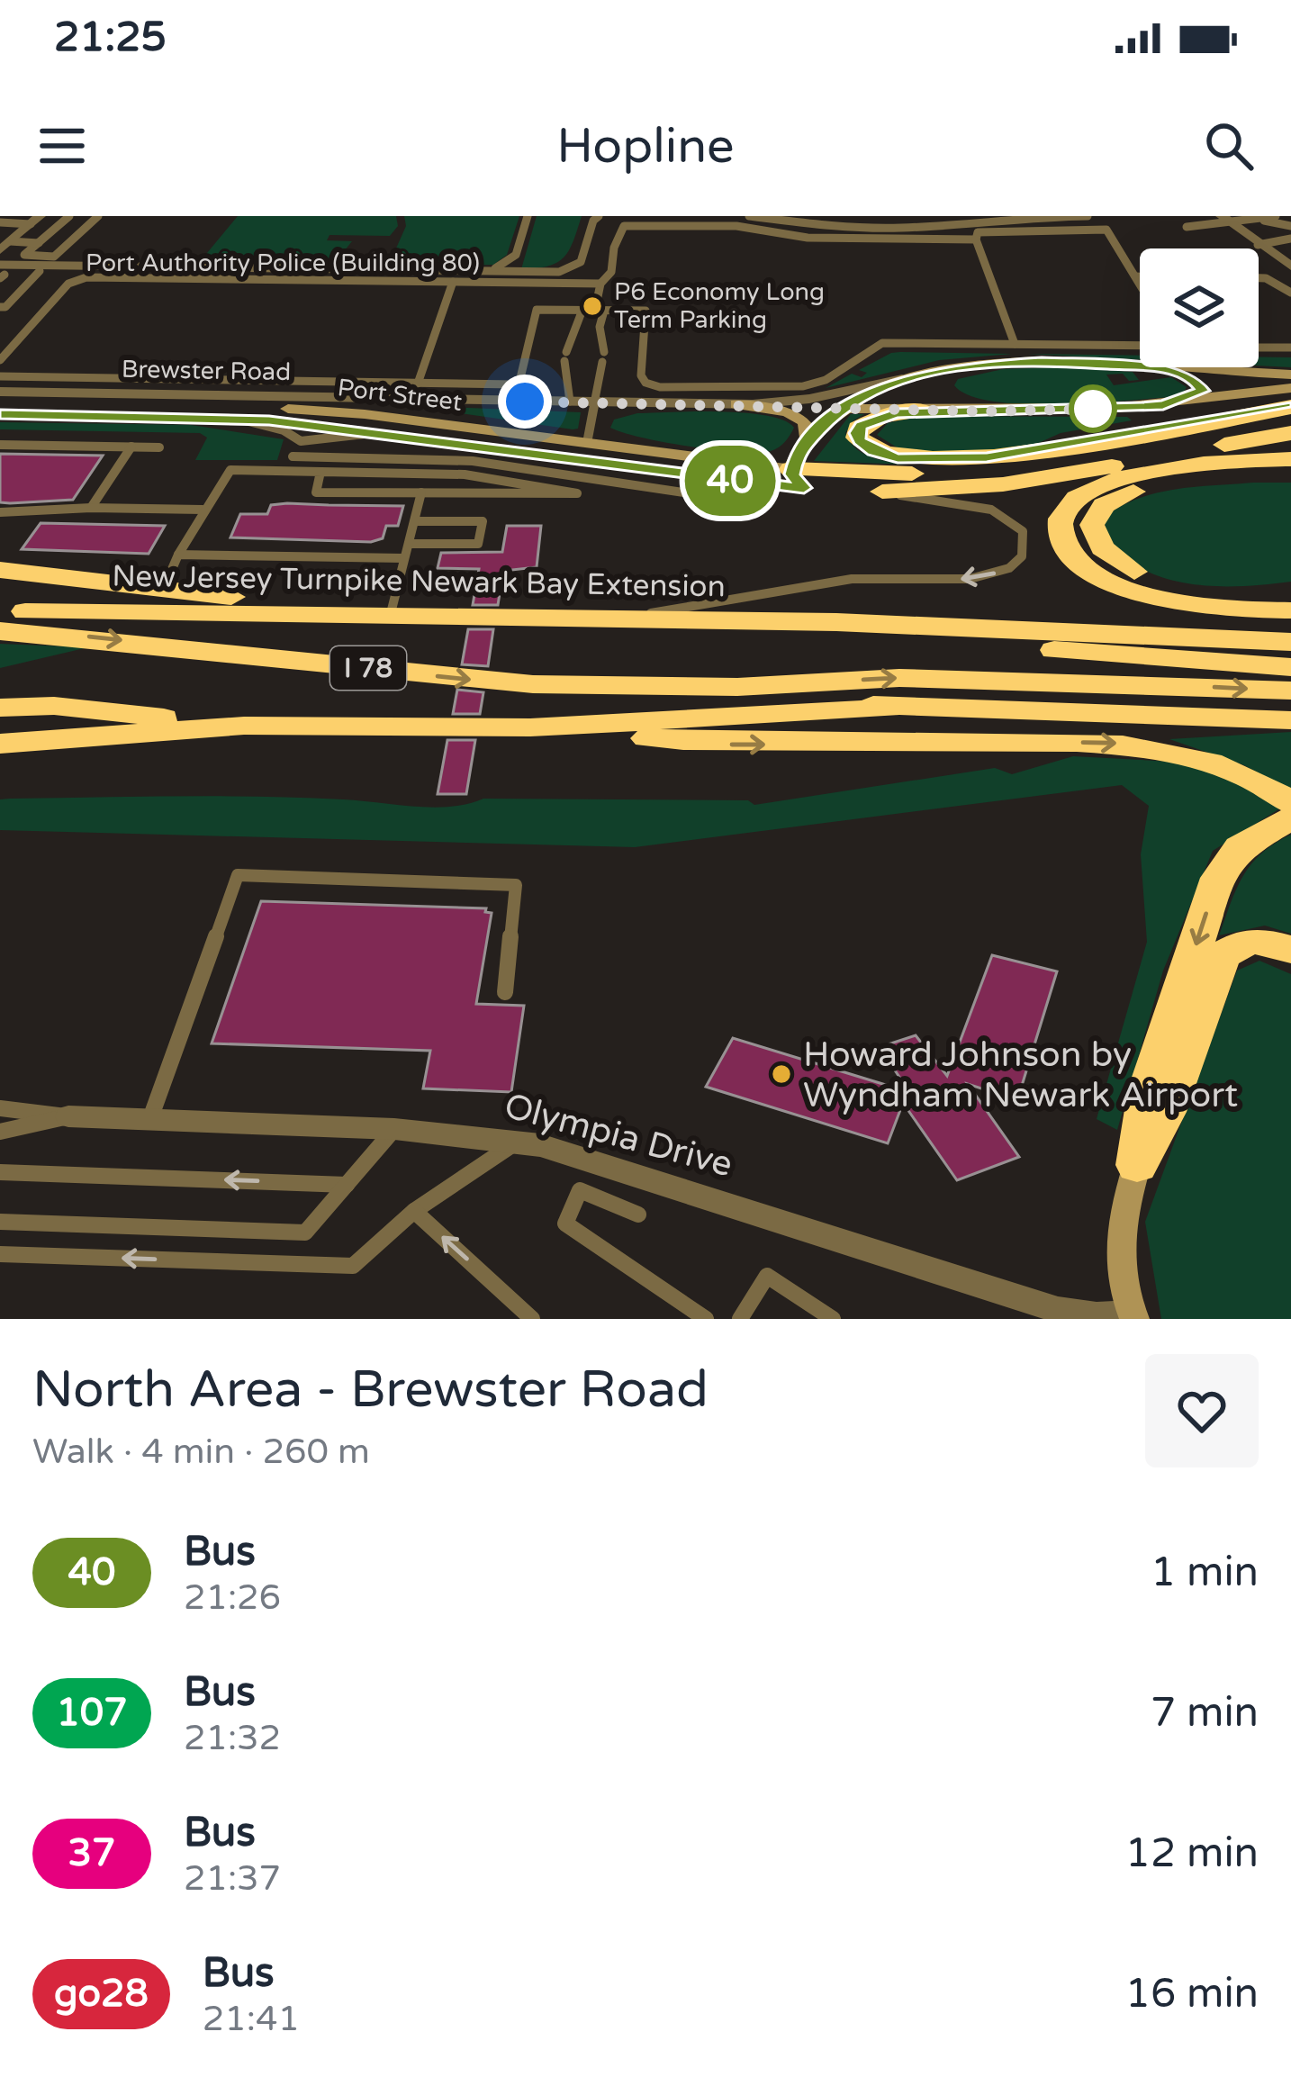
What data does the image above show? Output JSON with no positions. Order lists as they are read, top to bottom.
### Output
{
  "streets": {
    "highway": ["New Jersey Turnpike Newark Bay Extension", "I 78"],
    "main road": ["Brewster Road", "Port Street"],
    "street": ["Olympia Drive"],
    "lane": ["Port Authority Police (Building 80)"]
  },
  "crossings": [
    ["Brewster Road", "Port Street"],
    ["New Jersey Turnpike Newark Bay Extension", "I 78"]
  ],
  "places": ["P6 Economy Long Term Parking", "Howard Johnson by Wyndham Newark Airport"],
  "lines": ["bus line 40"],
  "page": {
    "status": "21:25",
    "header": "Hopline",
    "on_map": "40",
    "heading": ["North Area - Brewster Road", "Walk · 4 min · 260 m"],
    "list": [
      {
        "mark": "40",
        "name": "Bus",
        "note": "21:26",
        "value": "1 min"
      },
      {
        "mark": "107",
        "name": "Bus",
        "note": "21:32",
        "value": "7 min"
      },
      {
        "mark": "37",
        "name": "Bus",
        "note": "21:37",
        "value": "12 min"
      },
      {
        "mark": "go28",
        "name": "Bus",
        "note": "21:41",
        "value": "16 min"
      }
    ]
  }
}
